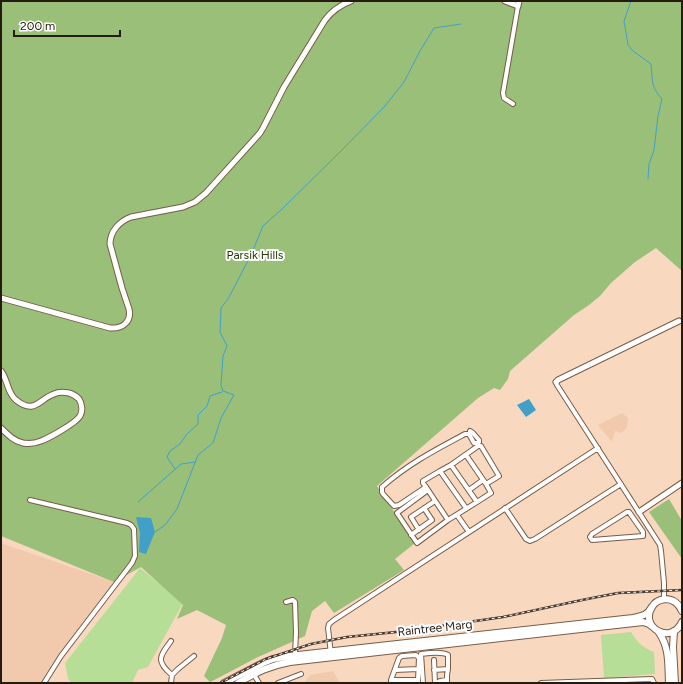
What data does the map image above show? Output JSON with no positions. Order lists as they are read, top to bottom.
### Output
{
  "streets": {
    "main road": ["Raintree Marg"]
  },
  "parks": ["Parsik Hills"],
  "scale_bar": "200 m"
}
